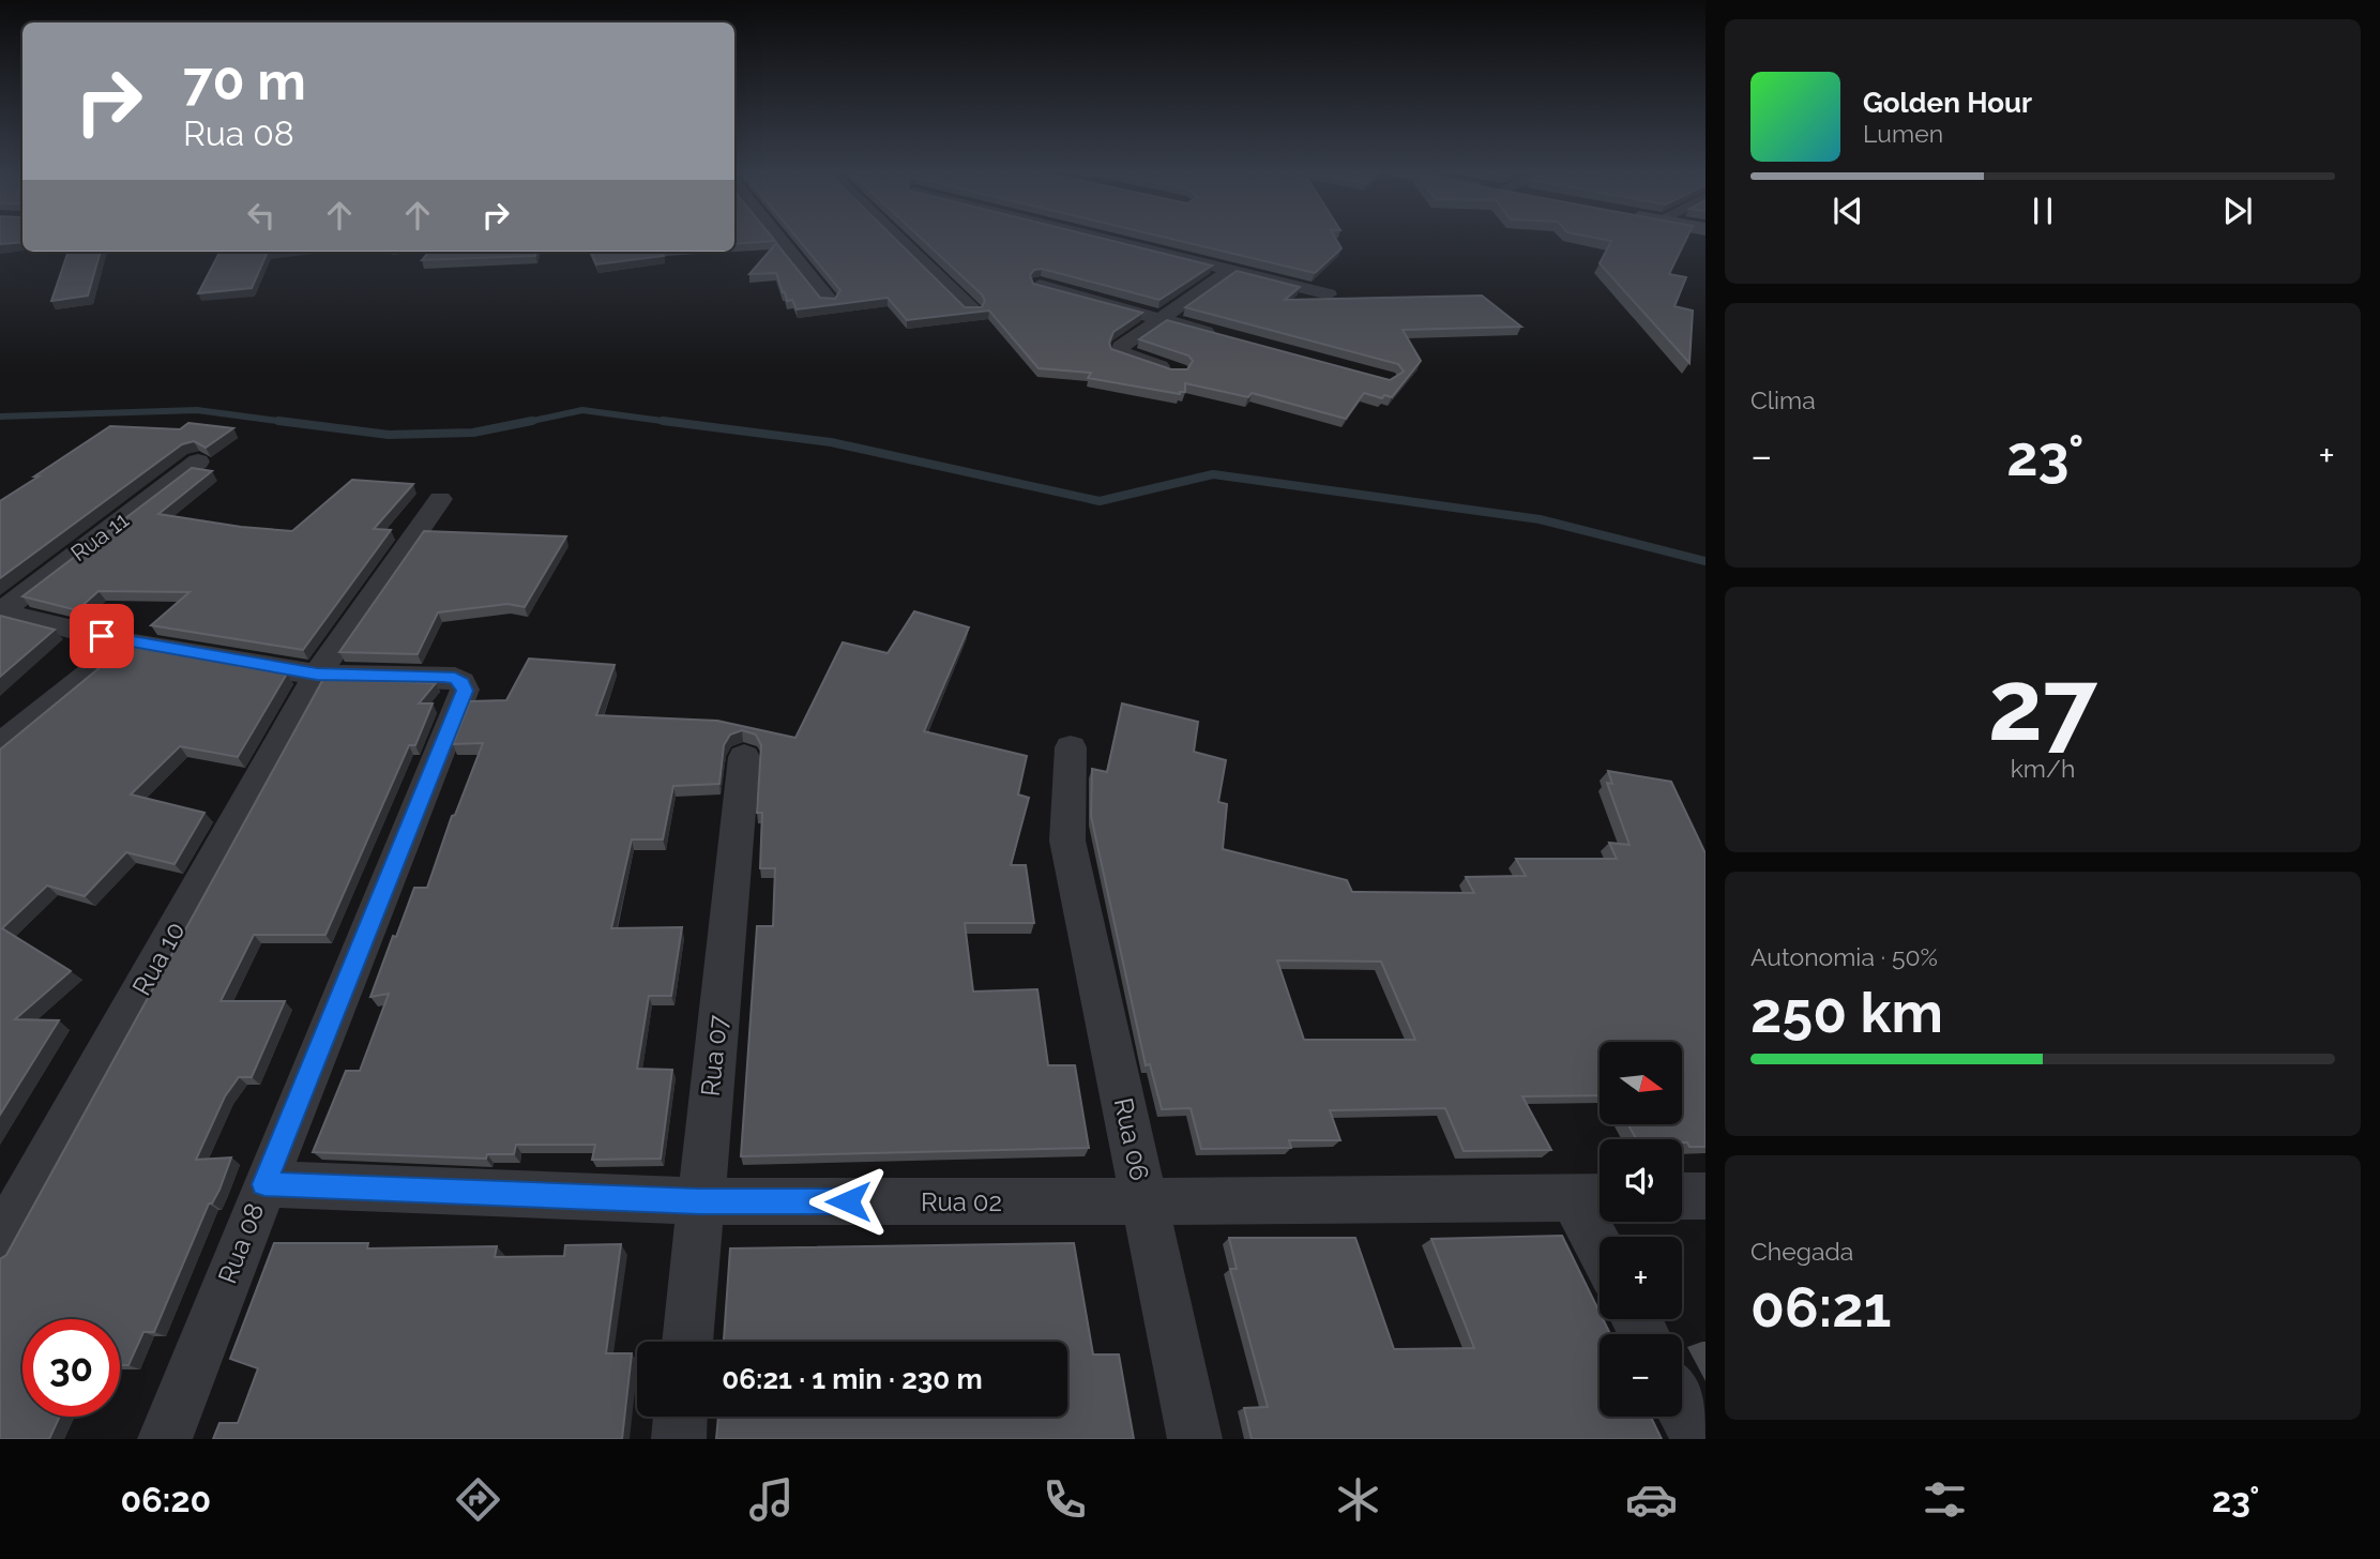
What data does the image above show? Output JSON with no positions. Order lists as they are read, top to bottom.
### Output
{
  "streets": {
    "street": [
      "Rua 11",
      "Rua 10",
      "Rua 07",
      "Rua 06",
      "Rua 02",
      "Rua 08"
    ]
  },
  "crossings": [
    ["Rua 11", "Rua 10"],
    ["Rua 11", "Rua 08"],
    ["Rua 07", "Rua 02"],
    ["Rua 06", "Rua 02"],
    ["Rua 02", "Rua 08"]
  ],
  "north": "right",
  "page": {
    "turn": ["70 m", "Rua 08"],
    "song": ["Golden Hour", "Lumen"],
    "tile": [
      "Clima",
      ["27", "km/h"],
      ["Autonomia · 50%", "250 km"],
      ["Chegada", "06:21"]
    ],
    "heat": ["−", "23°", "+"],
    "map_buttons": ["+", "−"],
    "limit": "30",
    "trip": "06:21 · 1 min · 230 m",
    "tabs": ["06:20", "23°"]
  }
}
